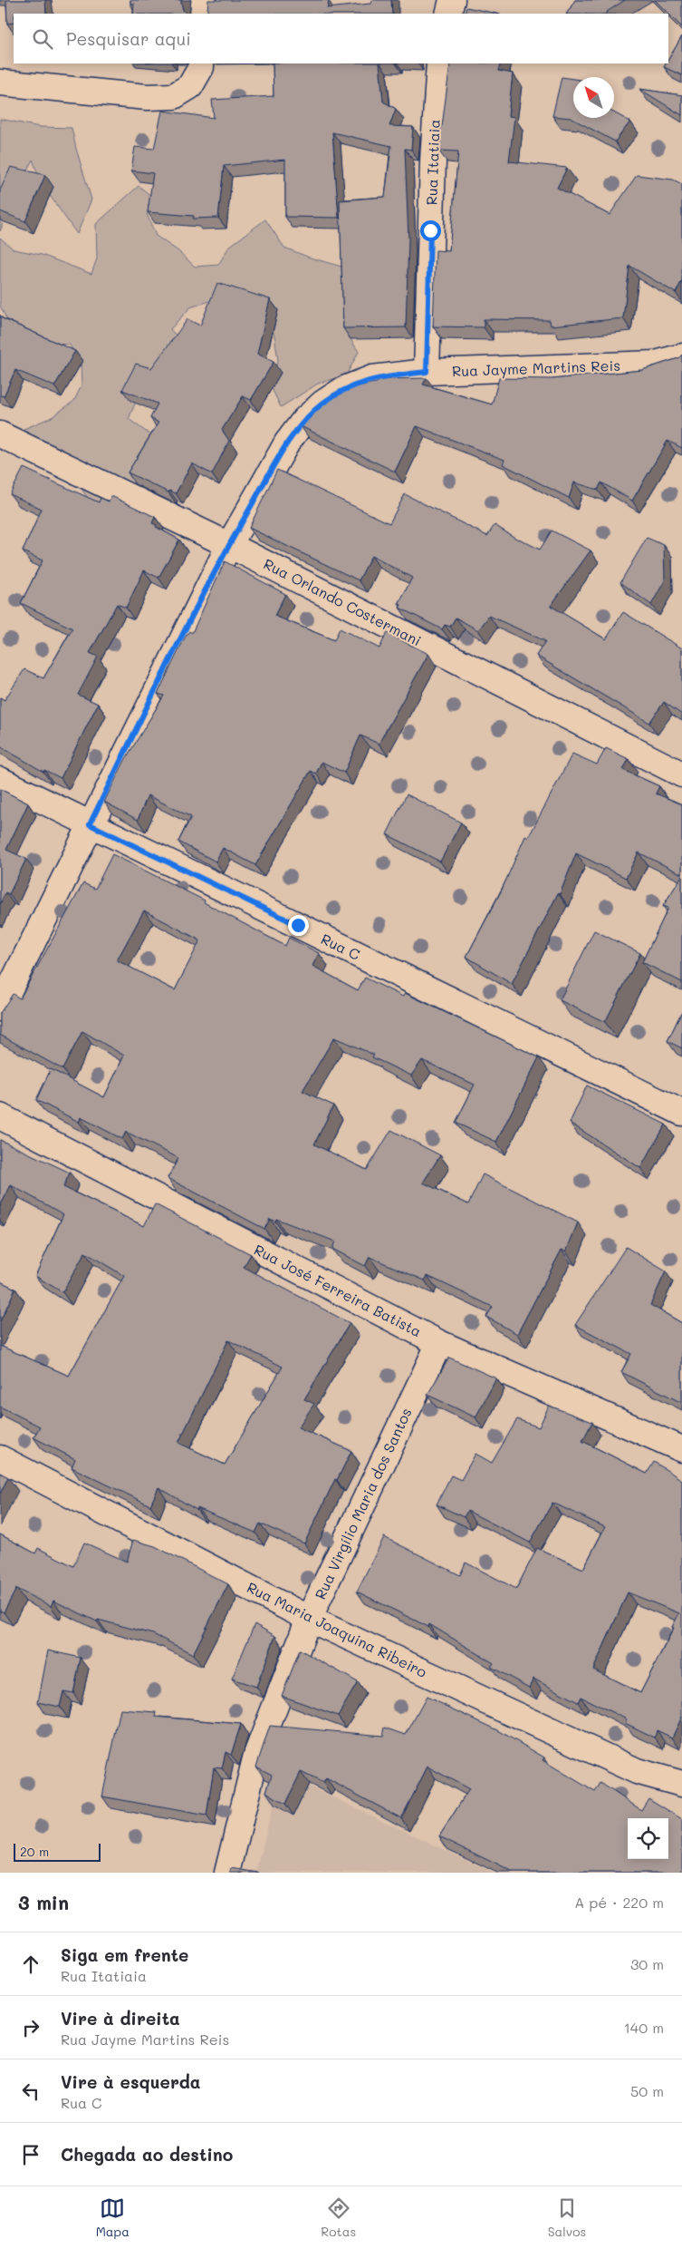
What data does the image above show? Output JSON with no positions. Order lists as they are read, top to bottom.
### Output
{
  "streets": {
    "street": [
      "Rua Itatiaia",
      "Rua Jayme Martins Reis",
      "Rua Orlando Costermani",
      "Rua C",
      "Rua José Ferreira Batista",
      "Rua Virgílio Maria dos Santos",
      "Rua Maria Joaquina Ribeiro"
    ]
  },
  "crossings": [
    ["Rua Itatiaia", "Rua Jayme Martins Reis"],
    ["Rua Jayme Martins Reis", "Rua Orlando Costermani"],
    ["Rua Jayme Martins Reis", "Rua C"],
    ["Rua José Ferreira Batista", "Rua Virgílio Maria dos Santos"],
    ["Rua Virgílio Maria dos Santos", "Rua Maria Joaquina Ribeiro"]
  ],
  "scale_bar": "20 m",
  "north": "top left",
  "page": {
    "search": "Pesquisar aqui",
    "scale": "20 m",
    "heading": ["3 min", "A pé · 220 m"],
    "list": [
      ["Siga em frente", "Rua Itatiaia", "30 m"],
      ["Vire à direita", "Rua Jayme Martins Reis", "140 m"],
      ["Vire à esquerda", "Rua C", "50 m"],
      "Chegada ao destino"
    ],
    "nav": ["Mapa", "Rotas", "Salvos"]
  }
}
